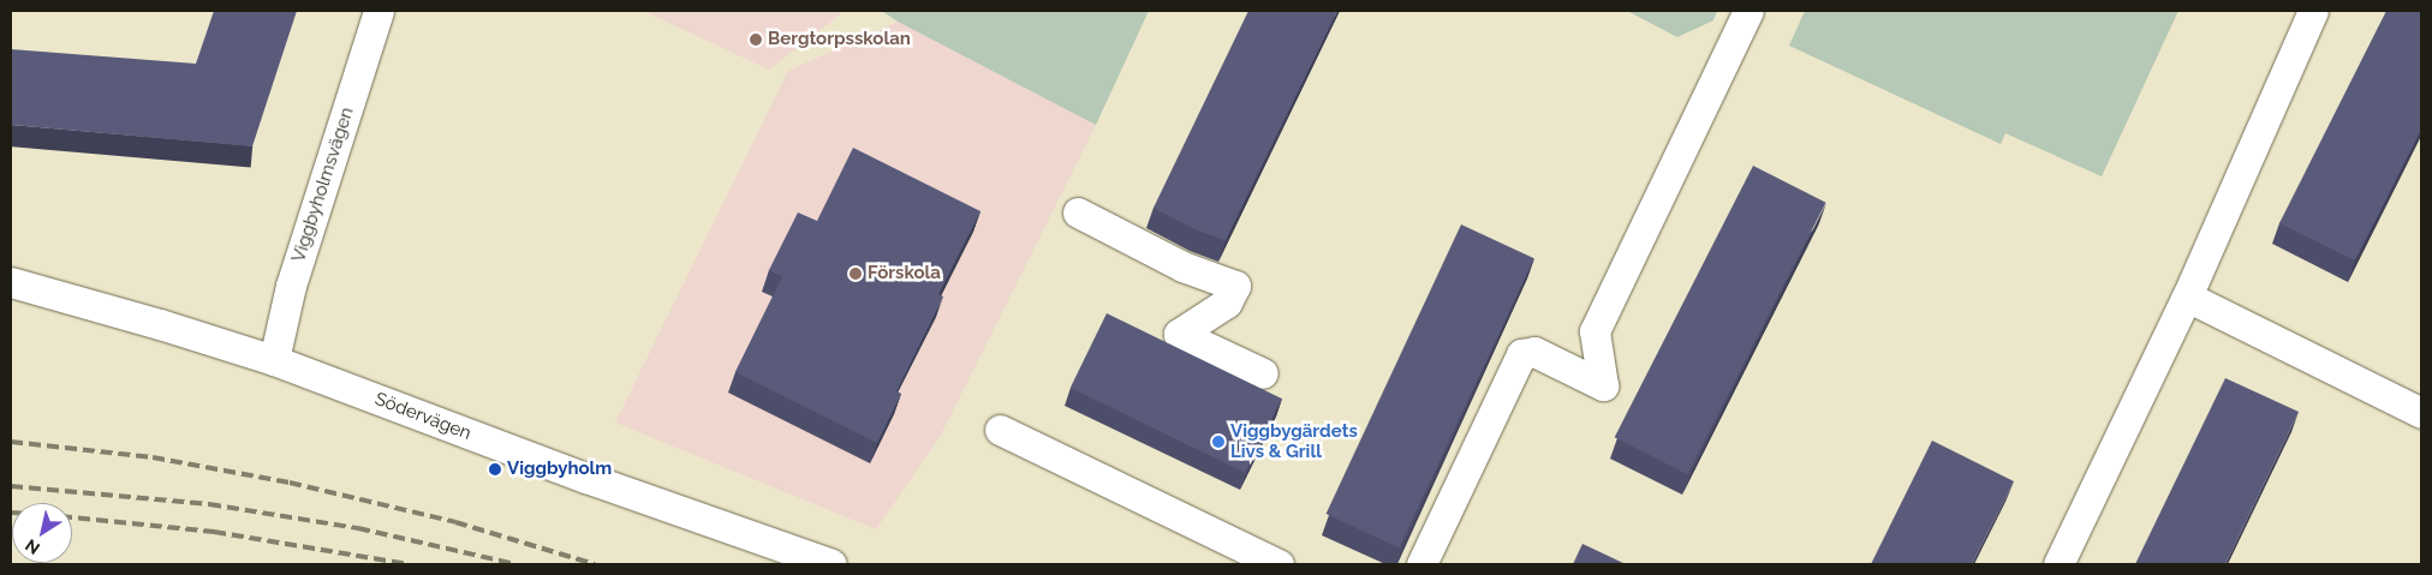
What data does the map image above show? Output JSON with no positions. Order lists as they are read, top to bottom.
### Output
{
  "streets": {
    "street": ["Viggbyholmsvägen", "Södervägen"]
  },
  "crossings": [
    ["Viggbyholmsvägen", "Södervägen"]
  ],
  "places": [
    "Bergtorpsskolan",
    "Förskola",
    "Viggbygärdets Livs & Grill",
    "Viggbyholm"
  ],
  "north": "bottom left"
}
